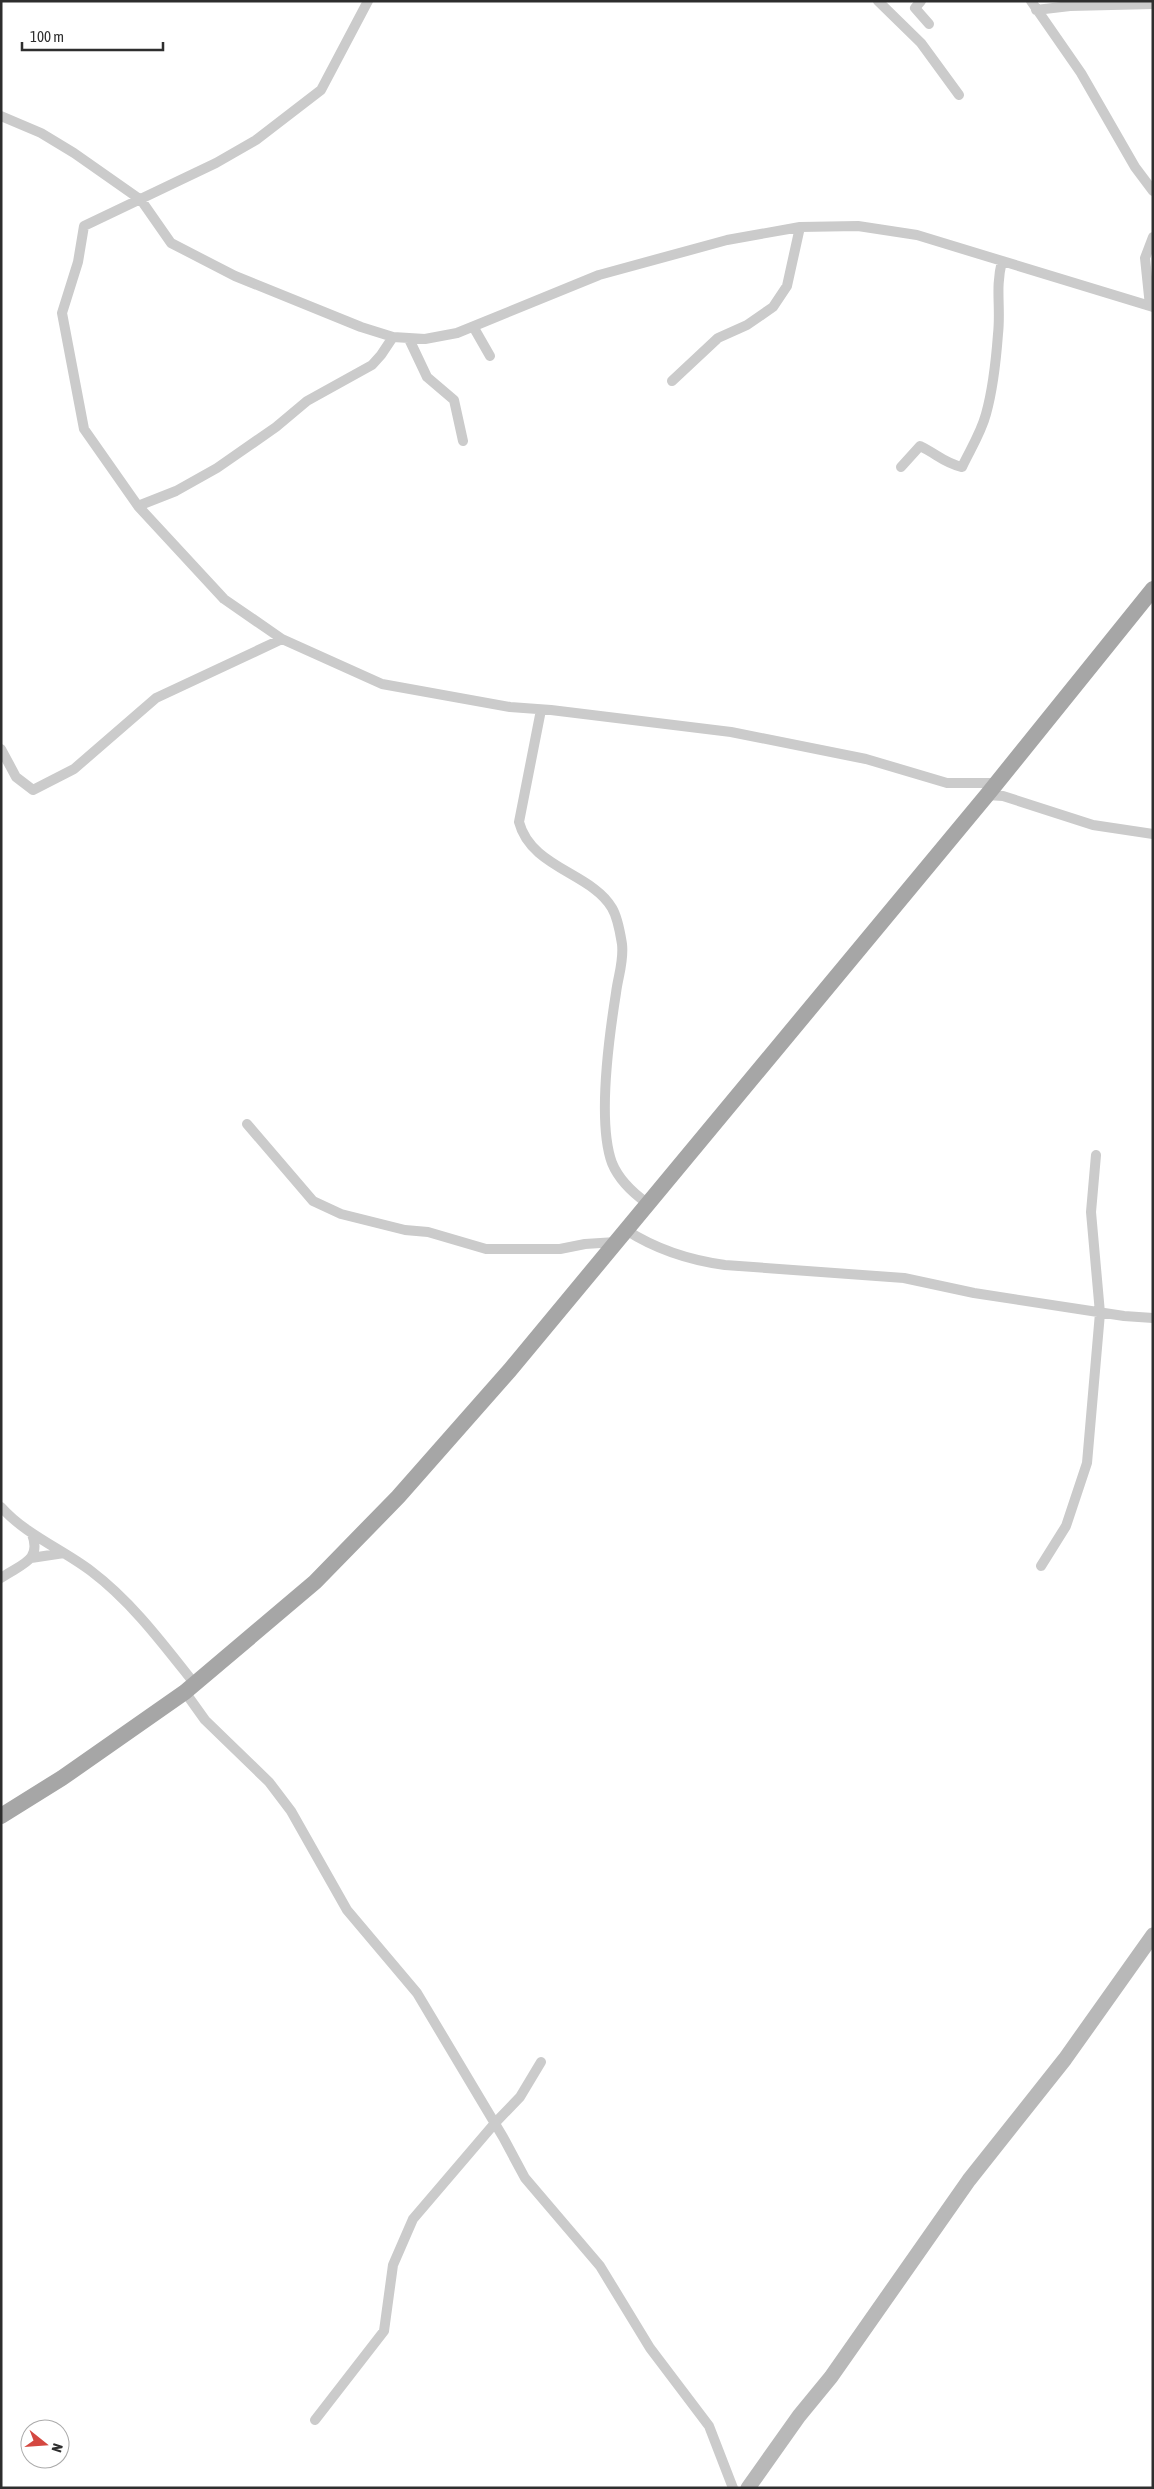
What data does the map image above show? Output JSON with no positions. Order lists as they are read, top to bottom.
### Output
{
  "scale_bar": "100 m",
  "north": "right"
}
